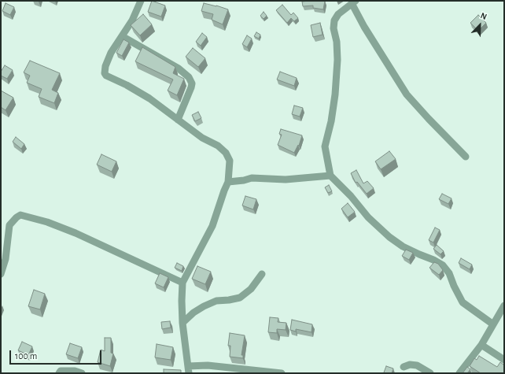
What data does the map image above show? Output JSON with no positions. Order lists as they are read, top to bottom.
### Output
{
  "scale_bar": "100 m",
  "north": "top right"
}
